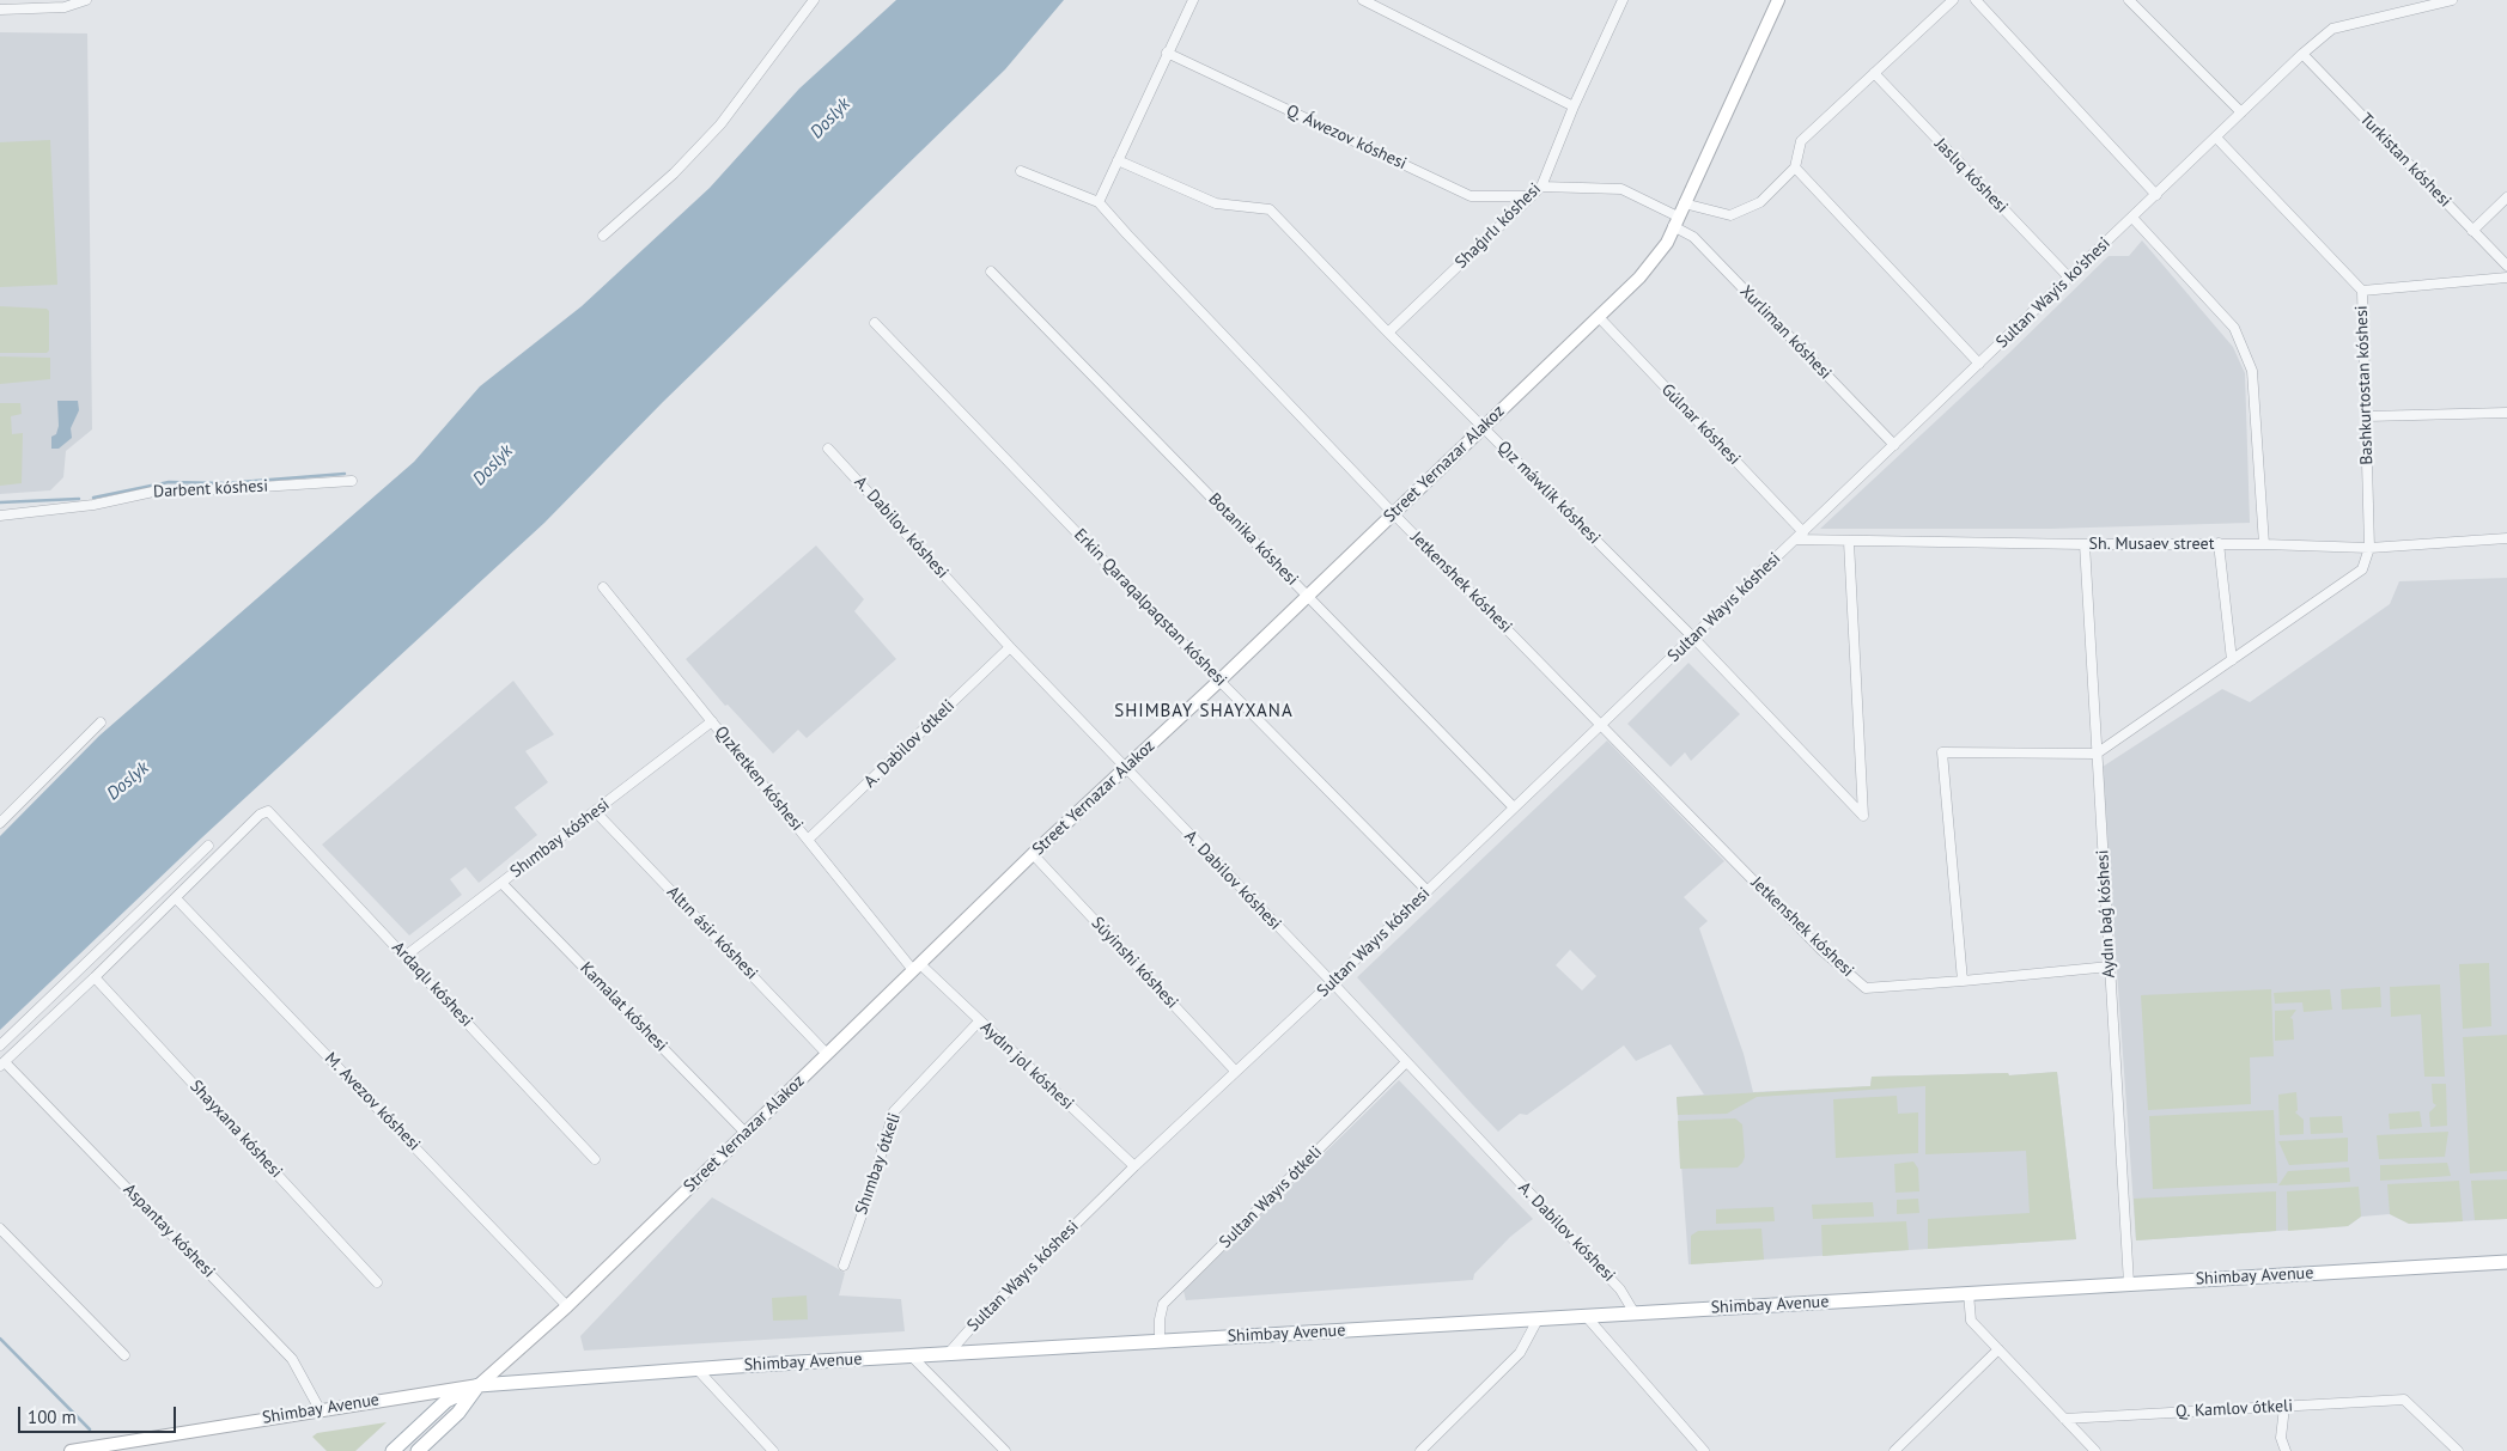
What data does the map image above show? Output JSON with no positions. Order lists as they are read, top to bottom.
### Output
{
  "streets": {
    "main road": ["Street Yernazar Alakoz", "Shimbay Avenue"],
    "street": [
      "Q. Áwezov kóshesi",
      "Turkistan kóshesi",
      "Jaslıq kóshesi",
      "Shaǵırlı kóshesi",
      "Sultan Wayis ko'shesi",
      "Xurliman kóshesi",
      "Bashkurtostan kóshesi",
      "Gúlnar kóshesi",
      "Darbent kóshesi",
      "Qız máwlik kóshesi",
      "A. Dabilov kóshesi",
      "Botanika kóshesi",
      "Sh. Musaev street",
      "Jetkenshek kóshesi",
      "Erkin Qaraqalpaqstan kóshesi",
      "Sultan Wayıs kóshesi",
      "A. Dabilov ótkeli",
      "Qızketken kóshesi",
      "Shımbay kóshesi",
      "Aydın baǵ kóshesi",
      "Altın ásir kóshesi",
      "Súyinshi kóshesi",
      "Ardaqlı kóshesi",
      "Kamalat kóshesi",
      "Aydın jol kóshesi",
      "M. Avezov kóshesi",
      "Shayxana kóshesi",
      "Shımbay ótkeli",
      "Sultan Wayıs ótkeli",
      "Aspantay kóshesi",
      "Q. Kamlov ótkeli"
    ]
  },
  "crossings": [
    ["Q. Áwezov kóshesi", "Shaǵırlı kóshesi"],
    ["Turkistan kóshesi", "Sultan Wayis ko'shesi"],
    ["Jaslıq kóshesi", "Sultan Wayis ko'shesi"],
    ["Shaǵırlı kóshesi", "Xurliman kóshesi"],
    ["Shaǵırlı kóshesi", "Qız máwlik kóshesi"],
    ["Sultan Wayis ko'shesi", "Xurliman kóshesi"],
    ["Sultan Wayis ko'shesi", "Bashkurtostan kóshesi"],
    ["Sultan Wayis ko'shesi", "Gúlnar kóshesi"],
    ["Sultan Wayis ko'shesi", "Sultan Wayıs kóshesi"],
    ["Xurliman kóshesi", "Street Yernazar Alakoz"],
    ["Bashkurtostan kóshesi", "Sh. Musaev street"],
    ["Gúlnar kóshesi", "Street Yernazar Alakoz"],
    ["Gúlnar kóshesi", "Sultan Wayıs kóshesi"],
    ["Street Yernazar Alakoz", "Qız máwlik kóshesi"],
    ["Street Yernazar Alakoz", "A. Dabilov kóshesi"],
    ["Street Yernazar Alakoz", "Botanika kóshesi"],
    ["Street Yernazar Alakoz", "Jetkenshek kóshesi"],
    ["Street Yernazar Alakoz", "Erkin Qaraqalpaqstan kóshesi"],
    ["Street Yernazar Alakoz", "Qızketken kóshesi"],
    ["Street Yernazar Alakoz", "Altın ásir kóshesi"],
    ["Street Yernazar Alakoz", "Súyinshi kóshesi"],
    ["Street Yernazar Alakoz", "Kamalat kóshesi"],
    ["Street Yernazar Alakoz", "Aydın jol kóshesi"],
    ["Street Yernazar Alakoz", "M. Avezov kóshesi"],
    ["Street Yernazar Alakoz", "Shimbay Avenue"],
    ["Qız máwlik kóshesi", "Sh. Musaev street"],
    ["Qız máwlik kóshesi", "Sultan Wayıs kóshesi"],
    ["A. Dabilov kóshesi", "Sultan Wayıs kóshesi"],
    ["A. Dabilov kóshesi", "A. Dabilov ótkeli"],
    ["A. Dabilov kóshesi", "Sultan Wayıs ótkeli"],
    ["A. Dabilov kóshesi", "Shimbay Avenue"],
    ["Botanika kóshesi", "Sultan Wayıs kóshesi"],
    ["Sh. Musaev street", "Sultan Wayıs kóshesi"],
    ["Sh. Musaev street", "Aydın baǵ kóshesi"],
    ["Jetkenshek kóshesi", "Sultan Wayıs kóshesi"],
    ["Erkin Qaraqalpaqstan kóshesi", "Sultan Wayıs kóshesi"],
    ["Sultan Wayıs kóshesi", "Súyinshi kóshesi"],
    ["Sultan Wayıs kóshesi", "Aydın jol kóshesi"],
    ["Sultan Wayıs kóshesi", "Shimbay Avenue"],
    ["A. Dabilov ótkeli", "Qızketken kóshesi"],
    ["Qızketken kóshesi", "Shımbay kóshesi"],
    ["Qızketken kóshesi", "Aydın jol kóshesi"],
    ["Shımbay kóshesi", "Altın ásir kóshesi"],
    ["Shımbay kóshesi", "Ardaqlı kóshesi"],
    ["Shımbay kóshesi", "Kamalat kóshesi"],
    ["Aydın baǵ kóshesi", "Shimbay Avenue"],
    ["Ardaqlı kóshesi", "M. Avezov kóshesi"],
    ["Aydın jol kóshesi", "Shımbay ótkeli"],
    ["Sultan Wayıs ótkeli", "Shimbay Avenue"],
    ["Aspantay kóshesi", "Shimbay Avenue"]
  ],
  "districts": ["SHIMBAY SHAYXANA"],
  "water": ["Doslyk"],
  "scale_bar": "100 m"
}
